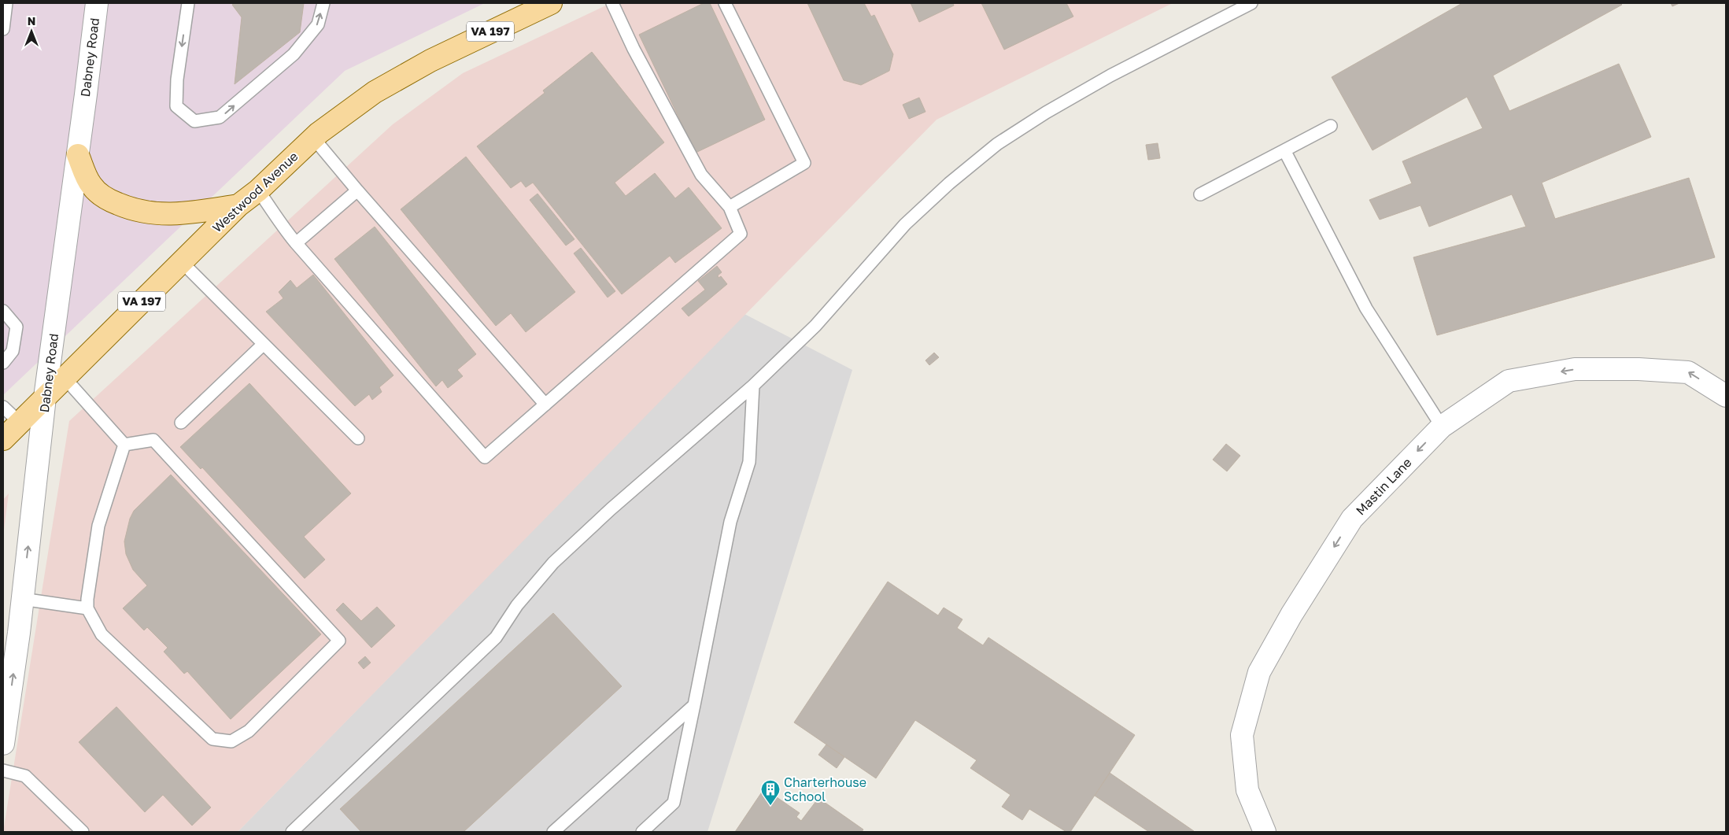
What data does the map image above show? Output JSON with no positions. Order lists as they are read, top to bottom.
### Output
{
  "streets": {
    "main road": ["VA 197", "Westwood Avenue"],
    "street": ["Dabney Road", "Mastin Lane"]
  },
  "crossings": [
    ["Dabney Road", "Westwood Avenue"]
  ],
  "one_way": ["Dabney Road", "Mastin Lane"],
  "places": {
    "building": ["Charterhouse School"]
  },
  "north": "top"
}
